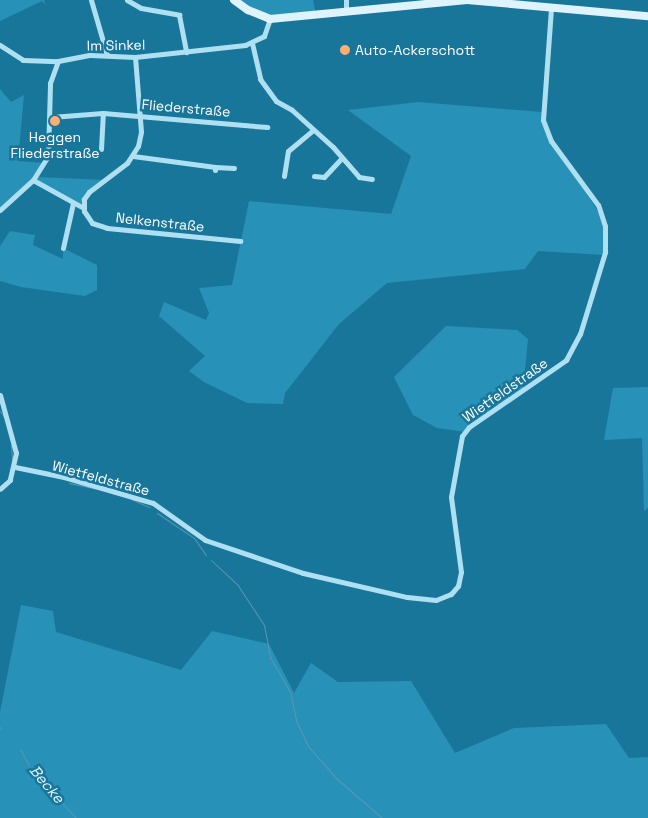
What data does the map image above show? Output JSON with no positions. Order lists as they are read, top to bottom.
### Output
{
  "streets": {
    "street": [
      "Im Sinkel",
      "Fliederstraße",
      "Nelkenstraße",
      "Wietfeldstraße"
    ]
  },
  "water": ["Becke"],
  "places": ["Auto-Ackerschott", "Heggen Fliederstraße"]
}
